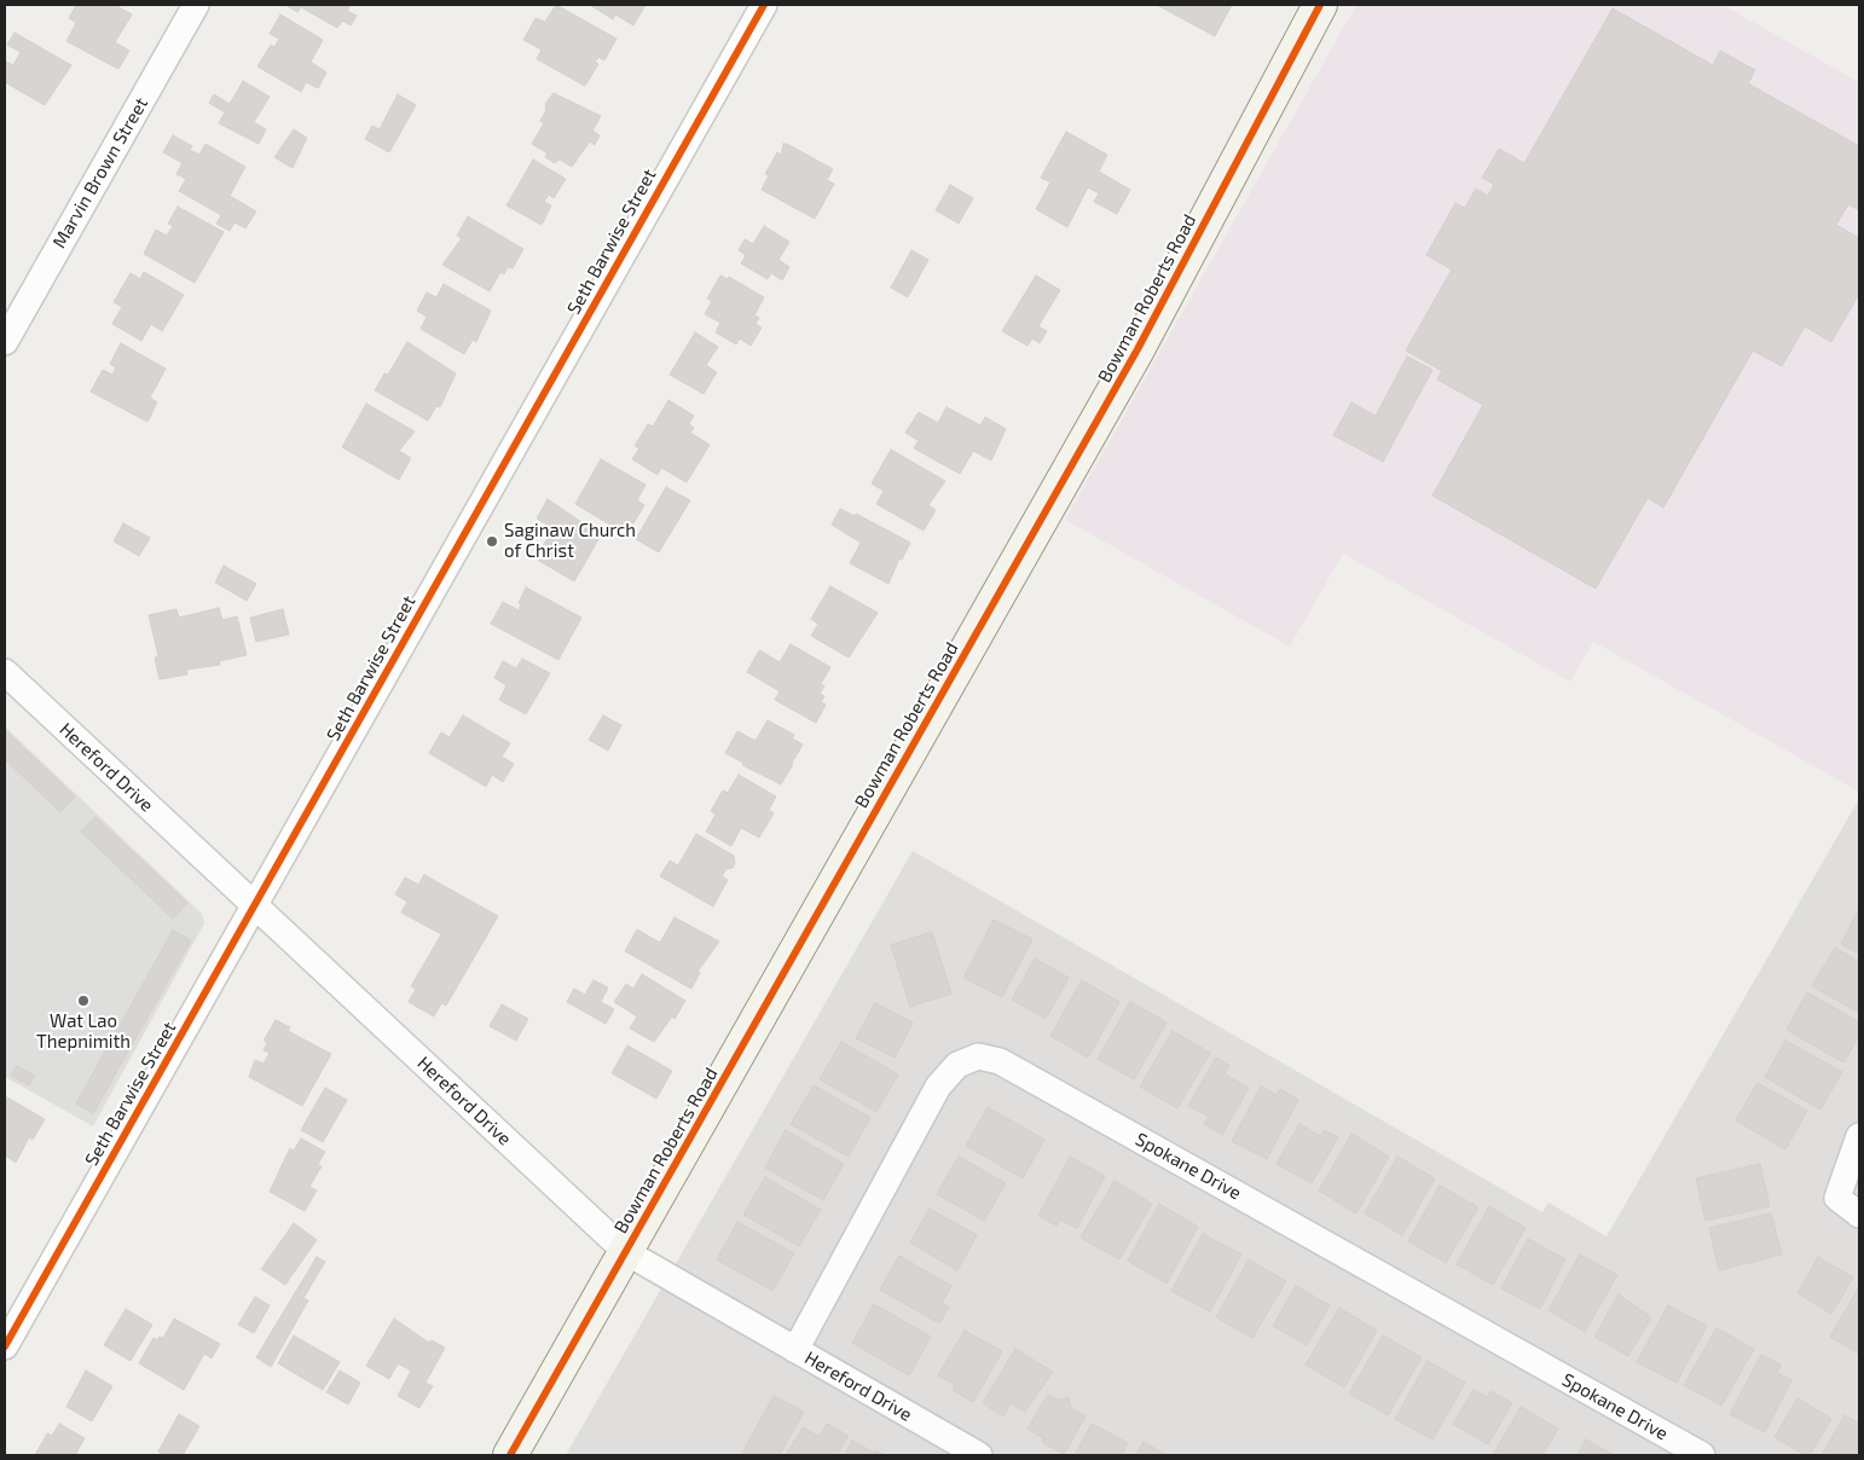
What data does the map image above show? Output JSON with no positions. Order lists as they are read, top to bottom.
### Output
{
  "streets": {
    "street": [
      "Marvin Brown Street",
      "Seth Barwise Street",
      "Bowman Roberts Road",
      "Hereford Drive",
      "Spokane Drive"
    ]
  },
  "crossings": [
    ["Seth Barwise Street", "Hereford Drive"],
    ["Bowman Roberts Road", "Hereford Drive"],
    ["Hereford Drive", "Spokane Drive"]
  ],
  "places": ["Saginaw Church of Christ", "Wat Lao Thepnimith"]
}
